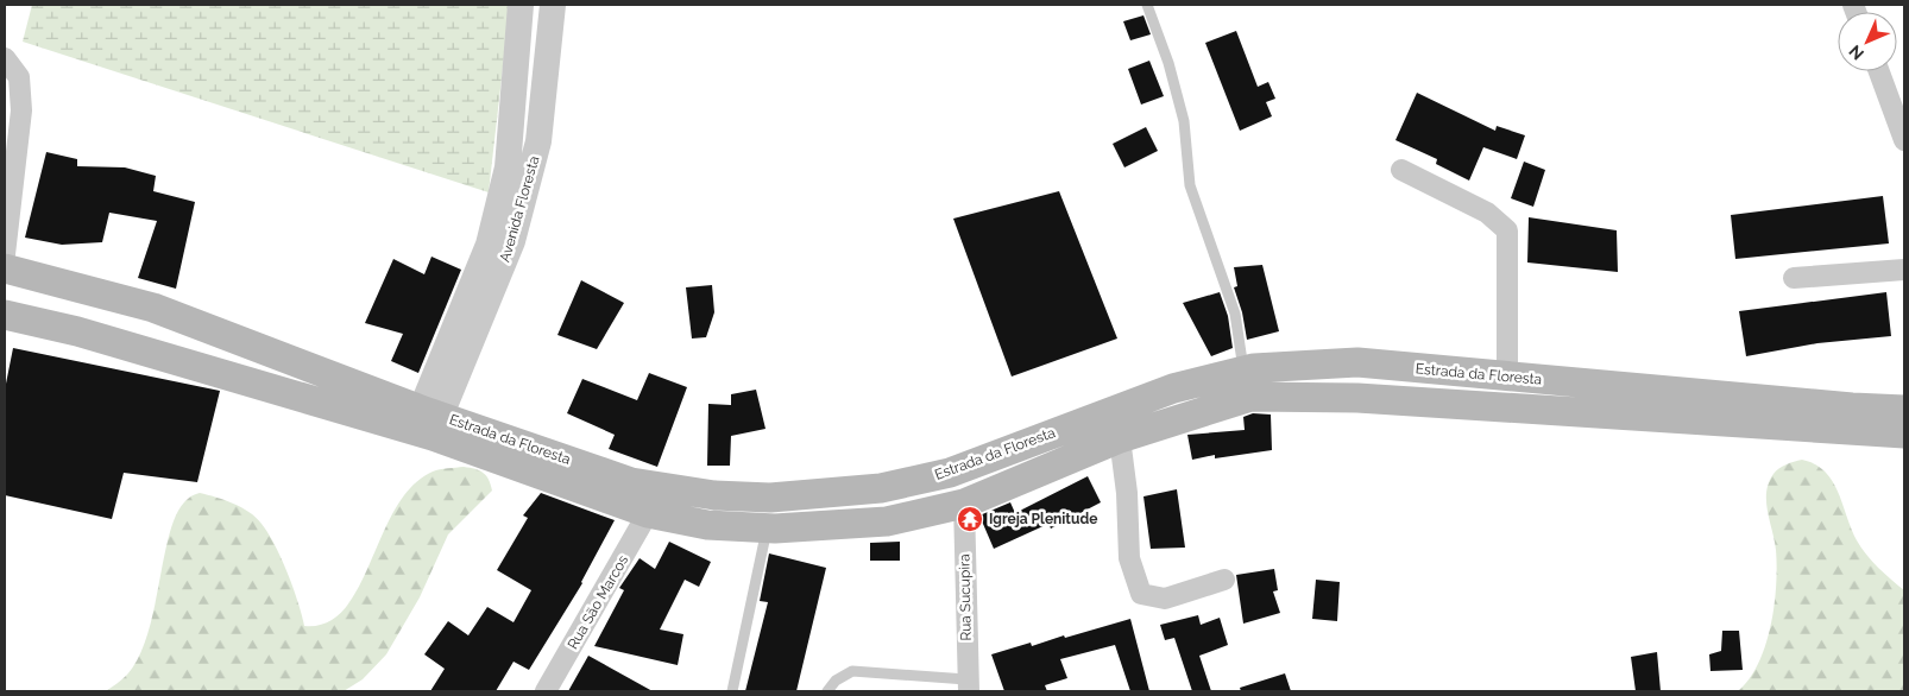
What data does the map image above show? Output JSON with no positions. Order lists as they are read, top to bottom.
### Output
{
  "streets": {
    "main road": ["Estrada da Floresta"],
    "street": ["Avenida Floresta", "Rua Sucupira", "Rua São Marcos"]
  },
  "crossings": [
    ["Avenida Floresta", "Estrada da Floresta"],
    ["Estrada da Floresta", "Rua Sucupira"],
    ["Estrada da Floresta", "Rua São Marcos"]
  ],
  "places": {
    "temple": ["Igreja Plenitude"]
  },
  "north": "bottom left"
}
